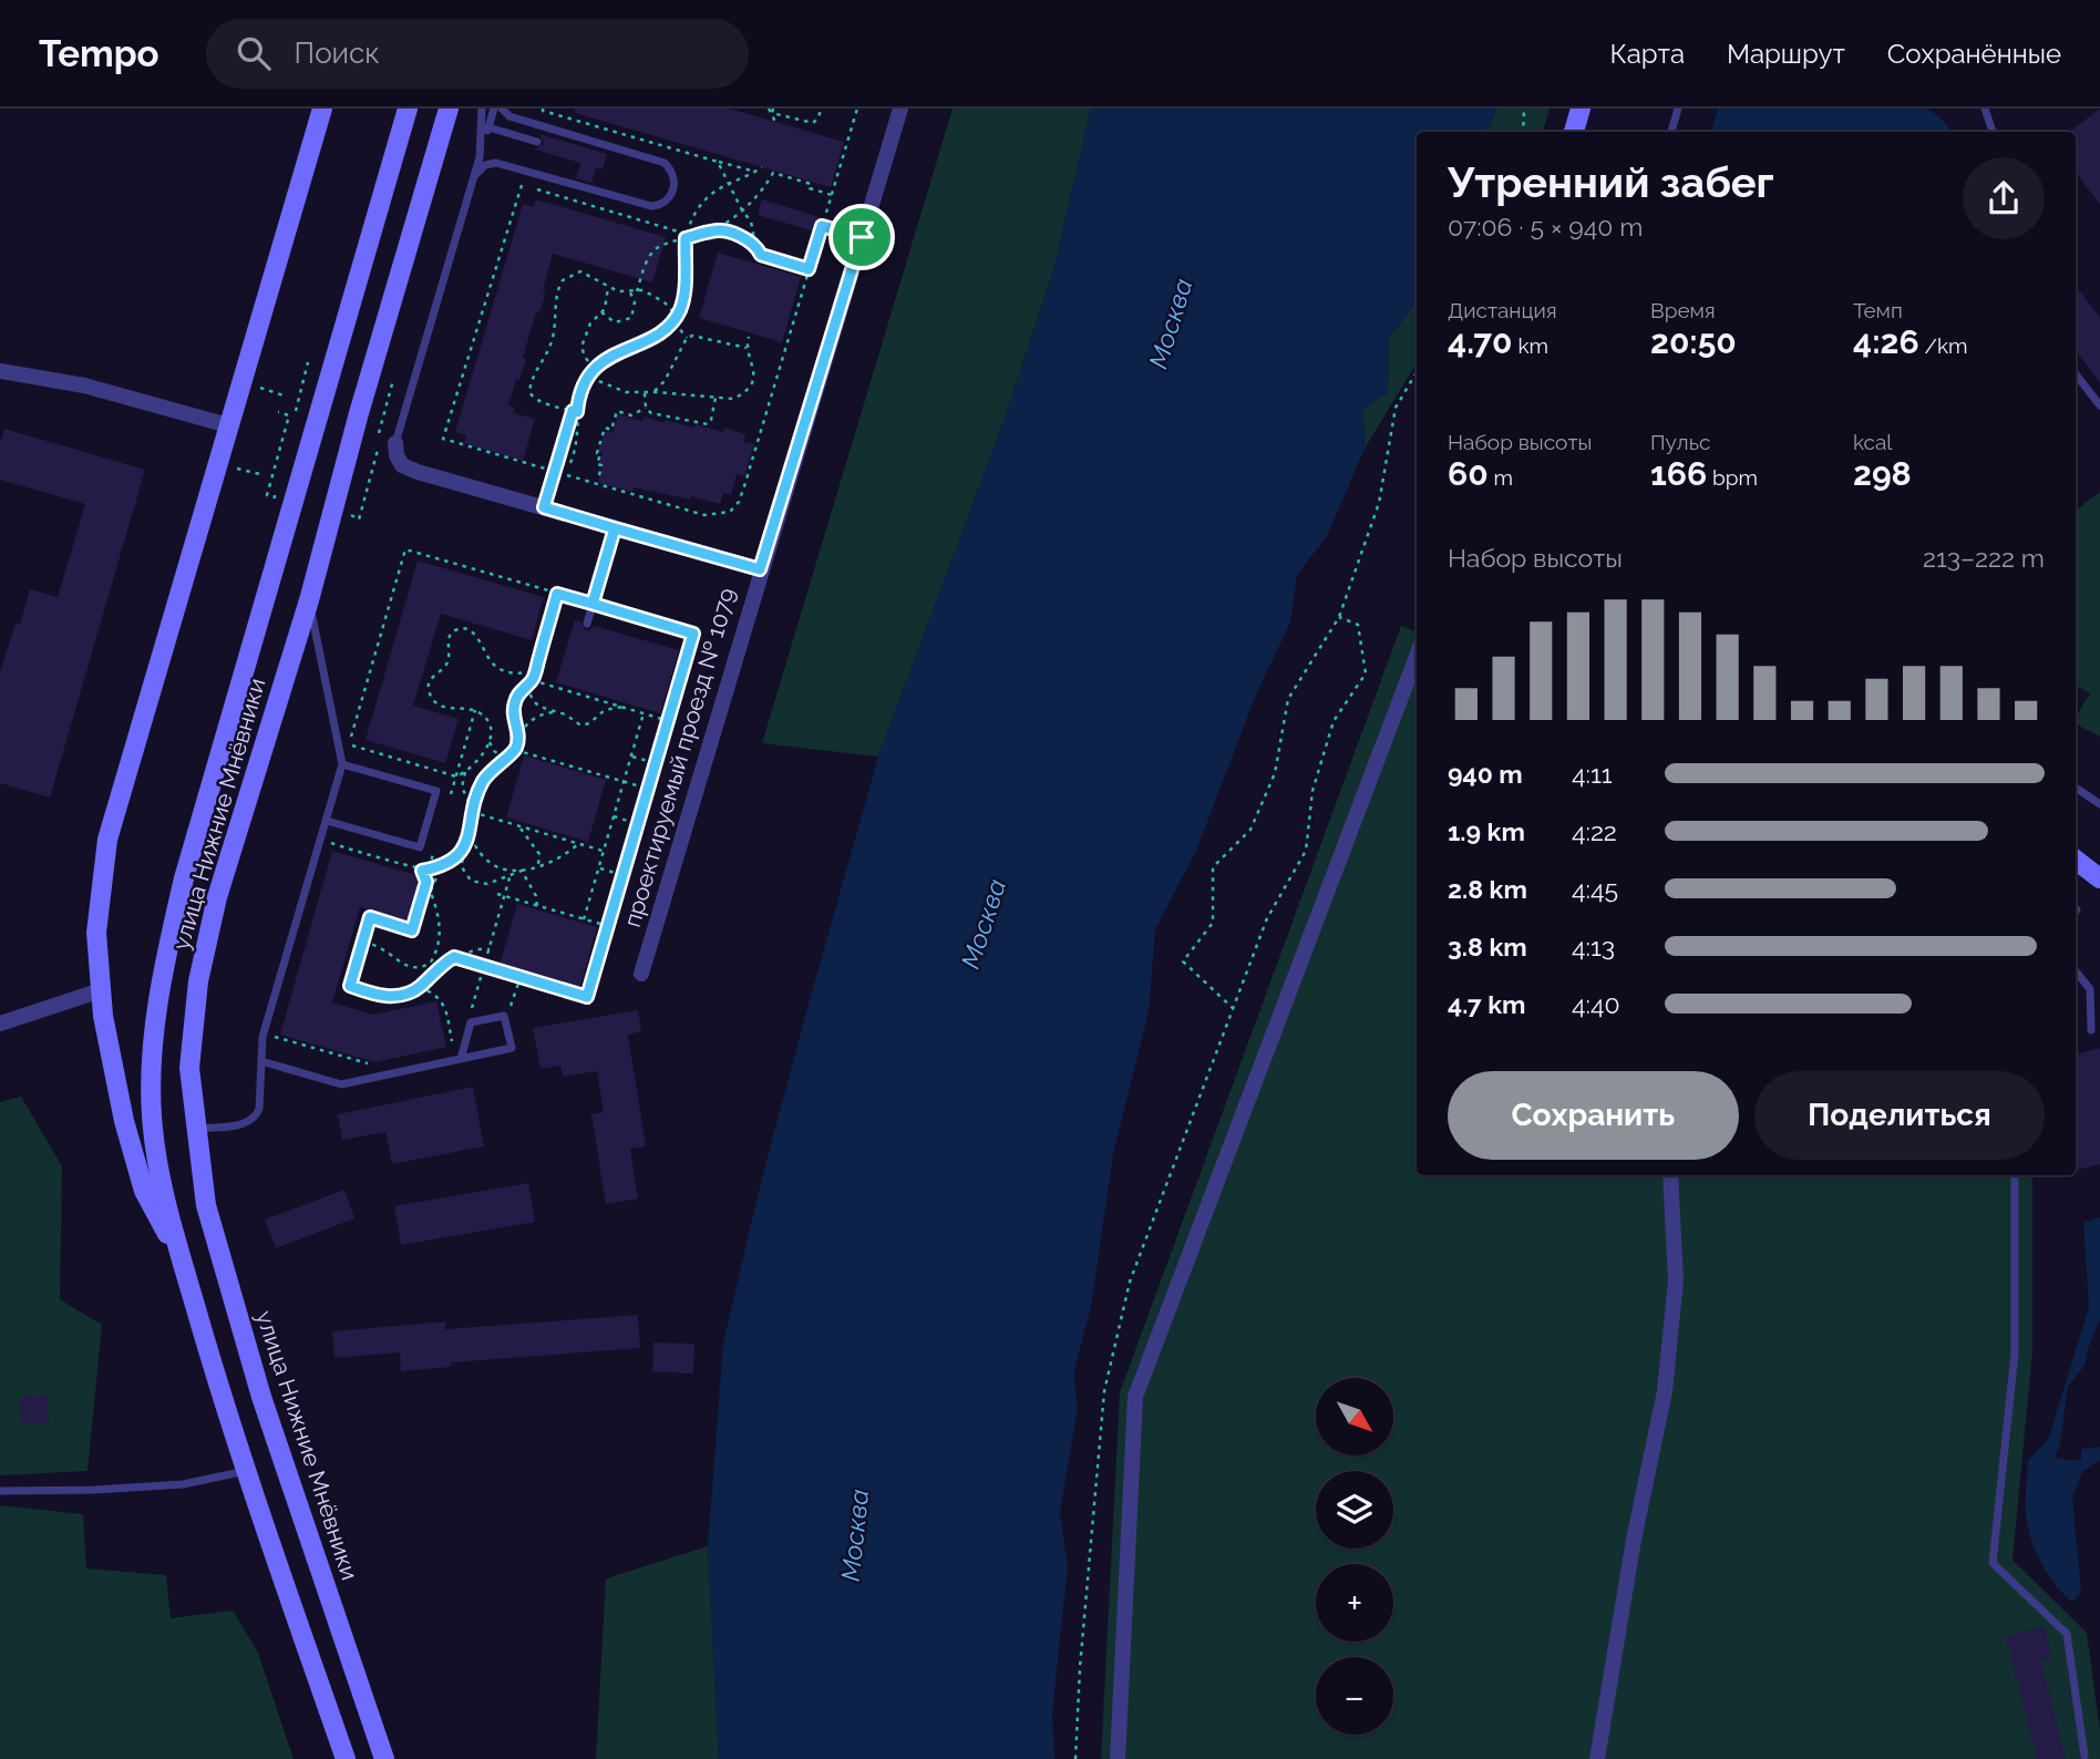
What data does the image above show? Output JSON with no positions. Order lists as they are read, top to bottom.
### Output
{
  "streets": {
    "main road": ["улица Нижние Мнёвники"],
    "street": ["проектируемый проезд № 1079"]
  },
  "water": ["Москва"],
  "north": "bottom right",
  "page": {
    "header": "Tempo",
    "search": "Поиск",
    "nav": ["Карта", "Маршрут", "Сохранённые"],
    "heading": ["Утренний забег", "07:06 · 5 × 940 m"],
    "stats": [
      ["Дистанция", "4.70 km"],
      ["Время", "20:50"],
      ["Темп", "4:26 /km"],
      ["Набор высоты", "60 m"],
      ["Пульс", "166 bpm"],
      ["kcal", "298"]
    ],
    "chart": ["Набор высоты", "213–222 m"],
    "list": [
      {
        "name": "940 m",
        "note": "4:11"
      },
      {
        "name": "1.9 km",
        "note": "4:22"
      },
      {
        "name": "2.8 km",
        "note": "4:45"
      },
      {
        "name": "3.8 km",
        "note": "4:13"
      },
      {
        "name": "4.7 km",
        "note": "4:40"
      }
    ],
    "buttons": ["Сохранить", "Поделиться"],
    "map_buttons": ["+", "−"]
  }
}
